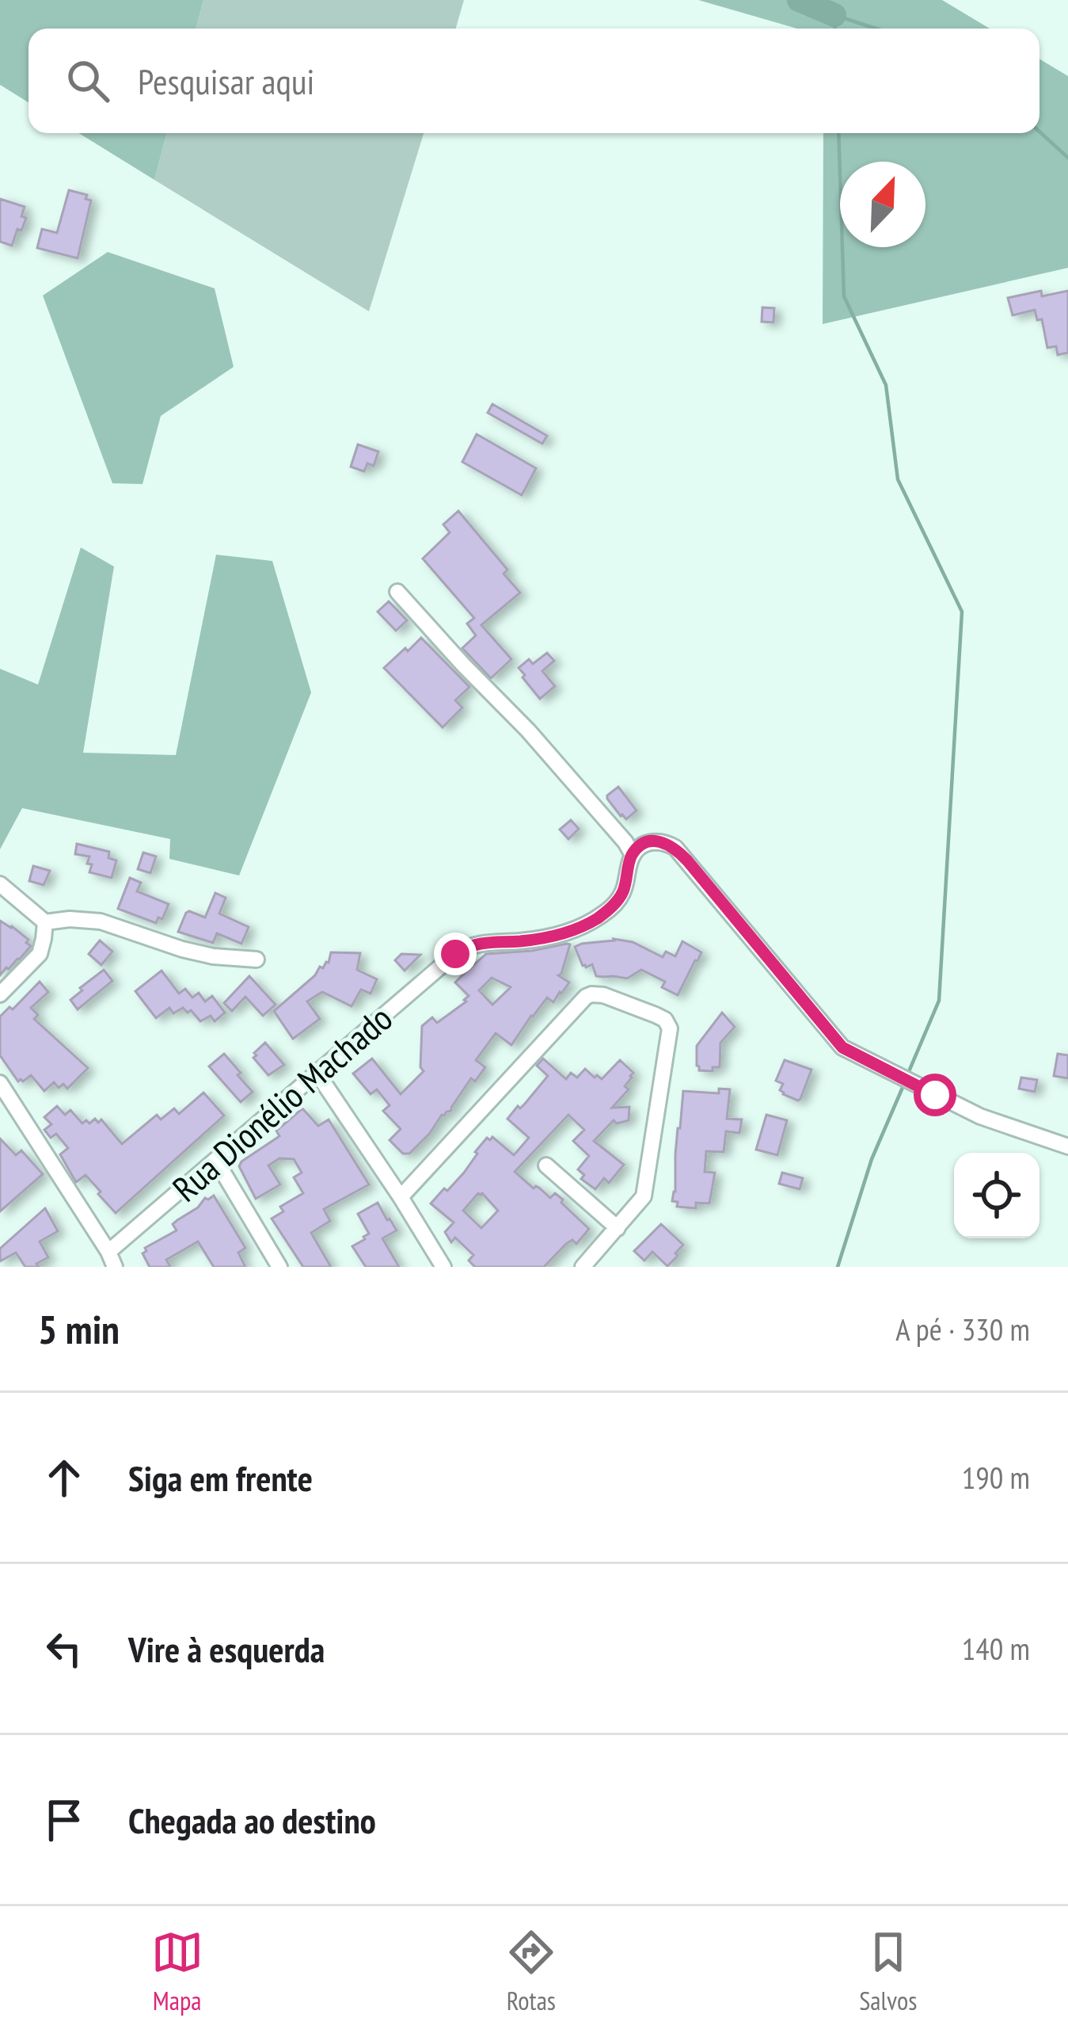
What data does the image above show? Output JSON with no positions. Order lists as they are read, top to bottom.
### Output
{
  "streets": {
    "street": ["Rua Dionélio Machado"]
  },
  "north": "top right",
  "page": {
    "search": "Pesquisar aqui",
    "heading": ["5 min", "A pé · 330 m"],
    "list": [
      ["Siga em frente", "190 m"],
      ["Vire à esquerda", "140 m"],
      "Chegada ao destino"
    ],
    "nav": ["Mapa", "Rotas", "Salvos"]
  }
}
